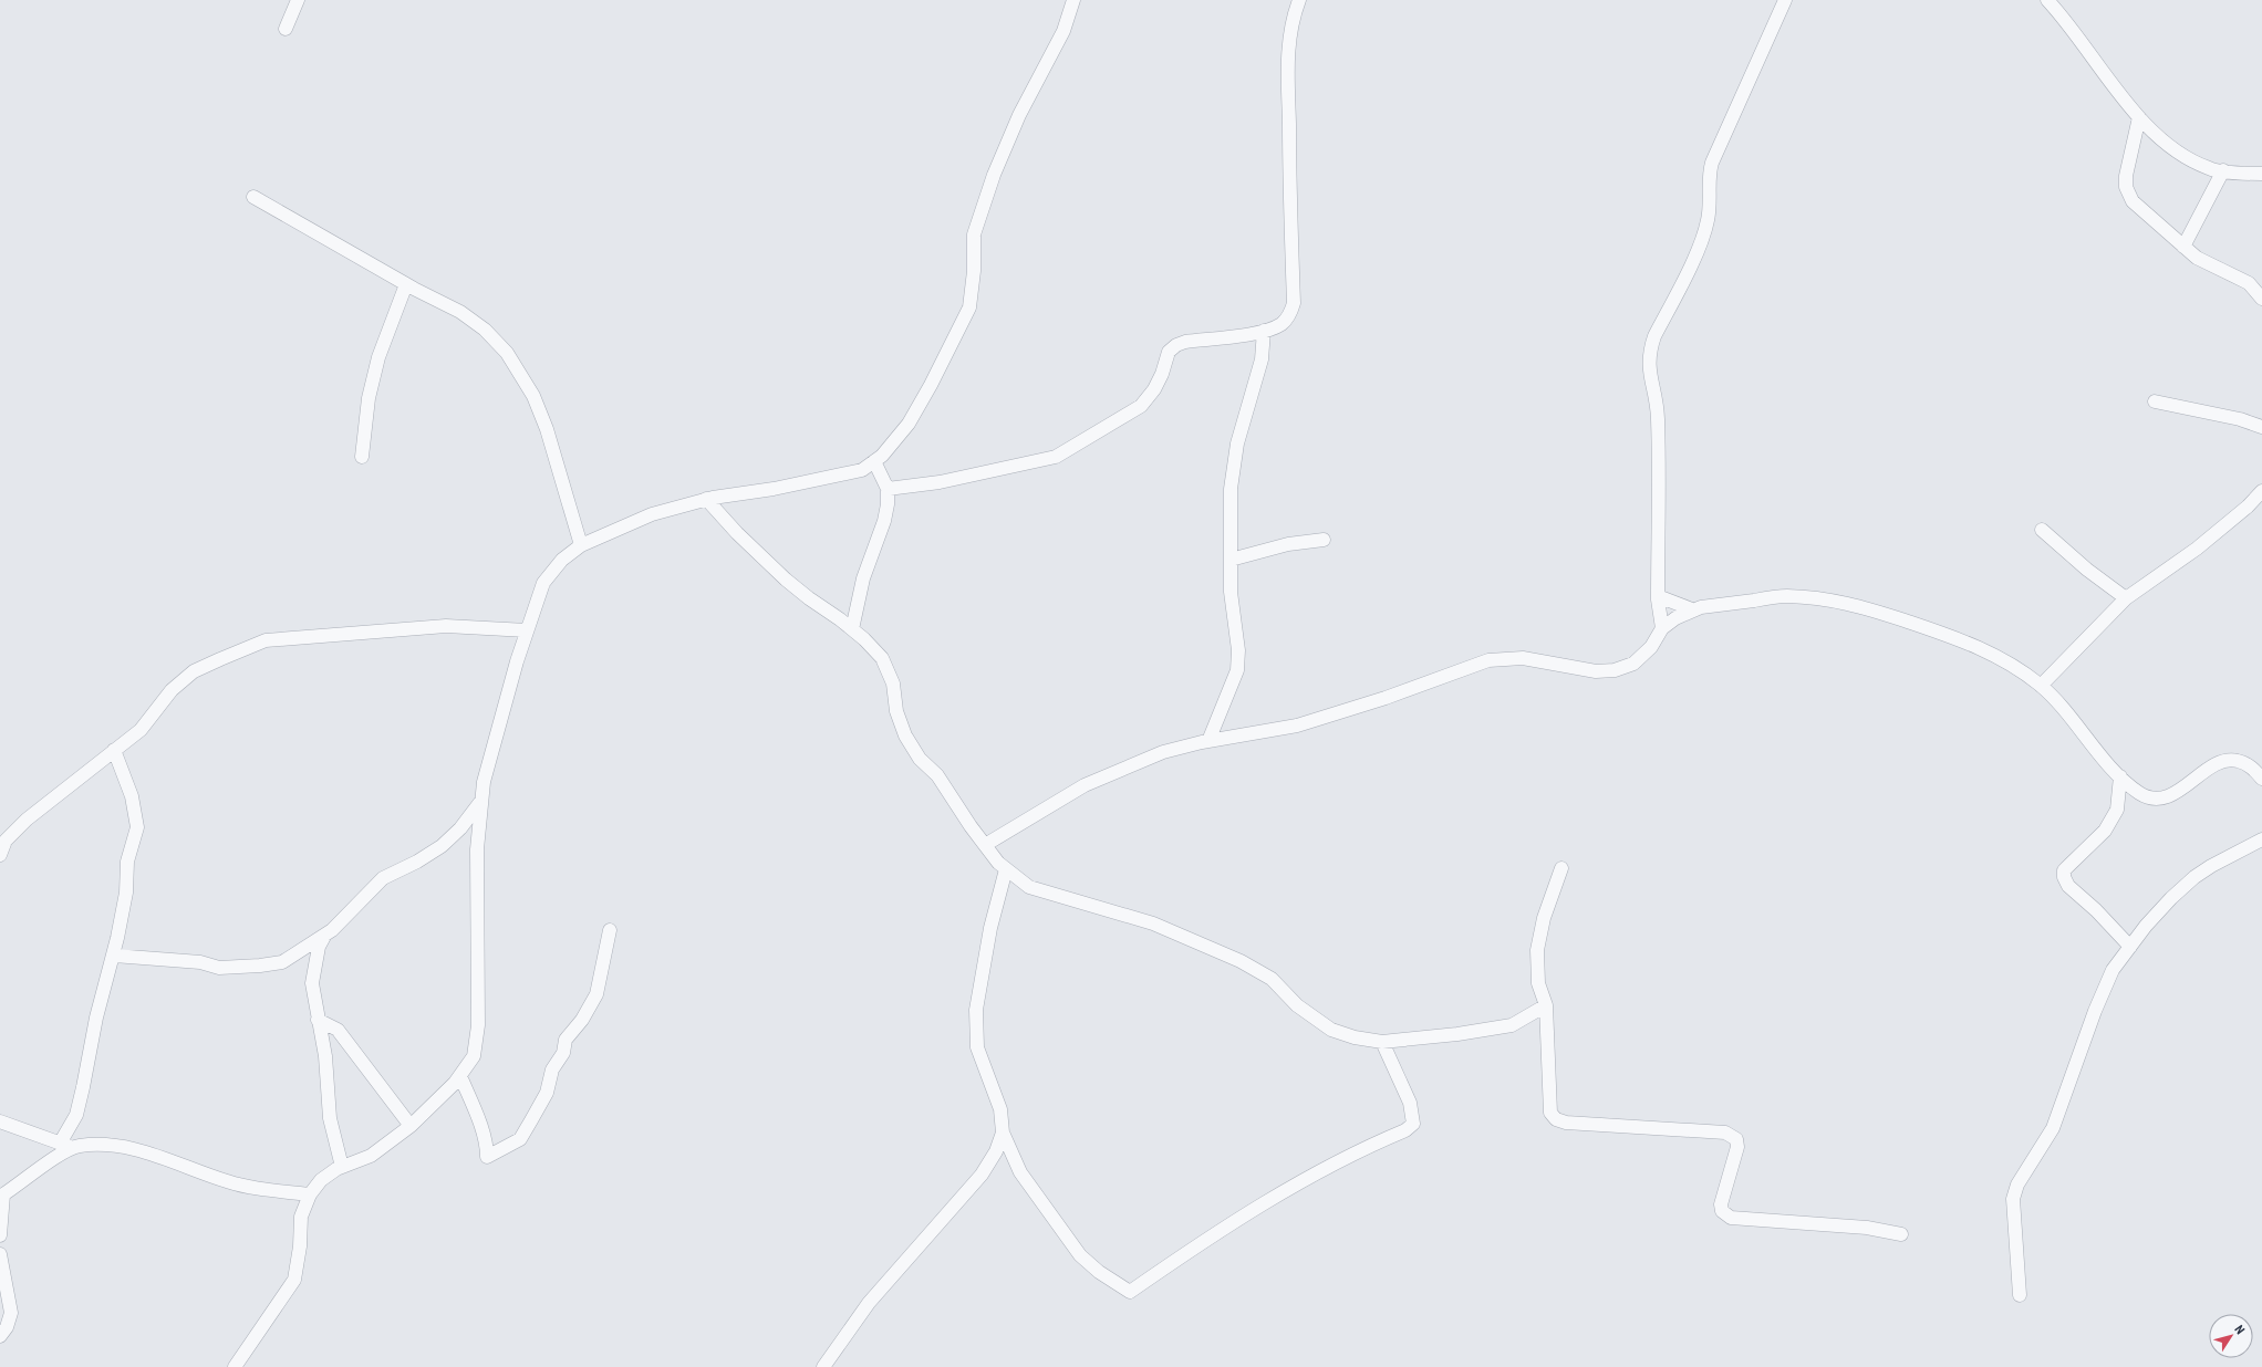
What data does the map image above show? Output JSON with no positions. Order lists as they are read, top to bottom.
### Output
{
  "north": "top right"
}
